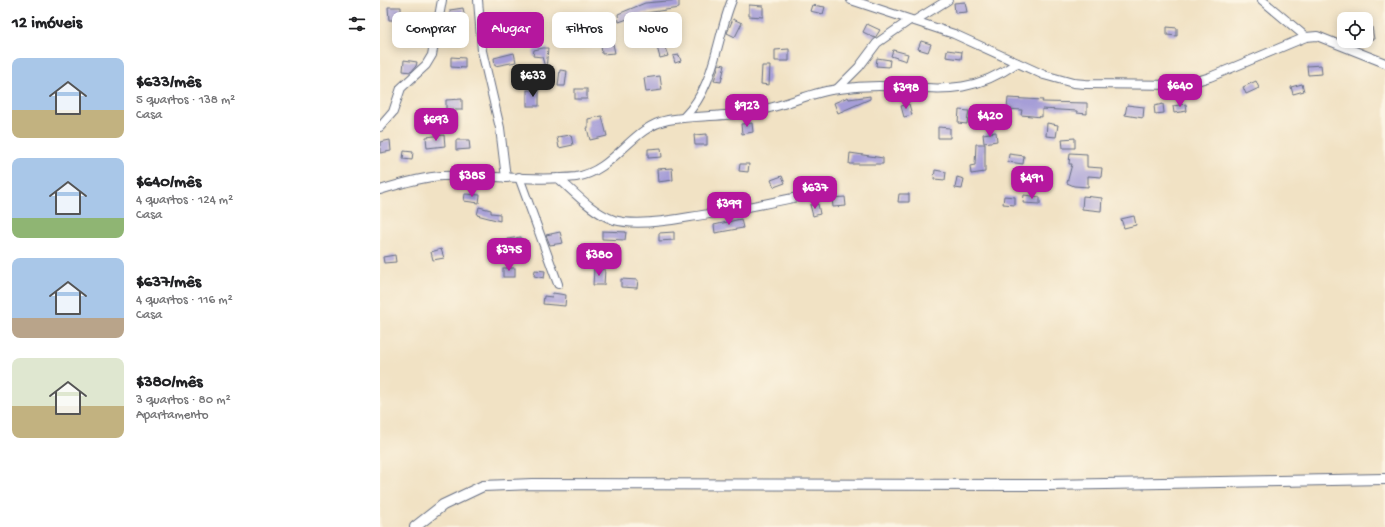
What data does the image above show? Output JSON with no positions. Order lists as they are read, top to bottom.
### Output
{
  "page": {
    "heading": "12 imóveis",
    "chip": [
      "Comprar",
      "Alugar",
      "Filtros",
      "Novo"
    ],
    "list": [
      {
        "name": "$633/mês",
        "note": "5 quartos · 138 m² · Casa"
      },
      {
        "name": "$640/mês",
        "note": "4 quartos · 124 m² · Casa"
      },
      {
        "name": "$637/mês",
        "note": "4 quartos · 116 m² · Casa"
      },
      {
        "name": "$380/mês",
        "note": "3 quartos · 80 m² · Apartamento"
      }
    ],
    "price": [
      "$633",
      "$640",
      "$398",
      "$923",
      "$420",
      "$693",
      "$385",
      "$491",
      "$637",
      "$399",
      "$375",
      "$380"
    ]
  }
}
